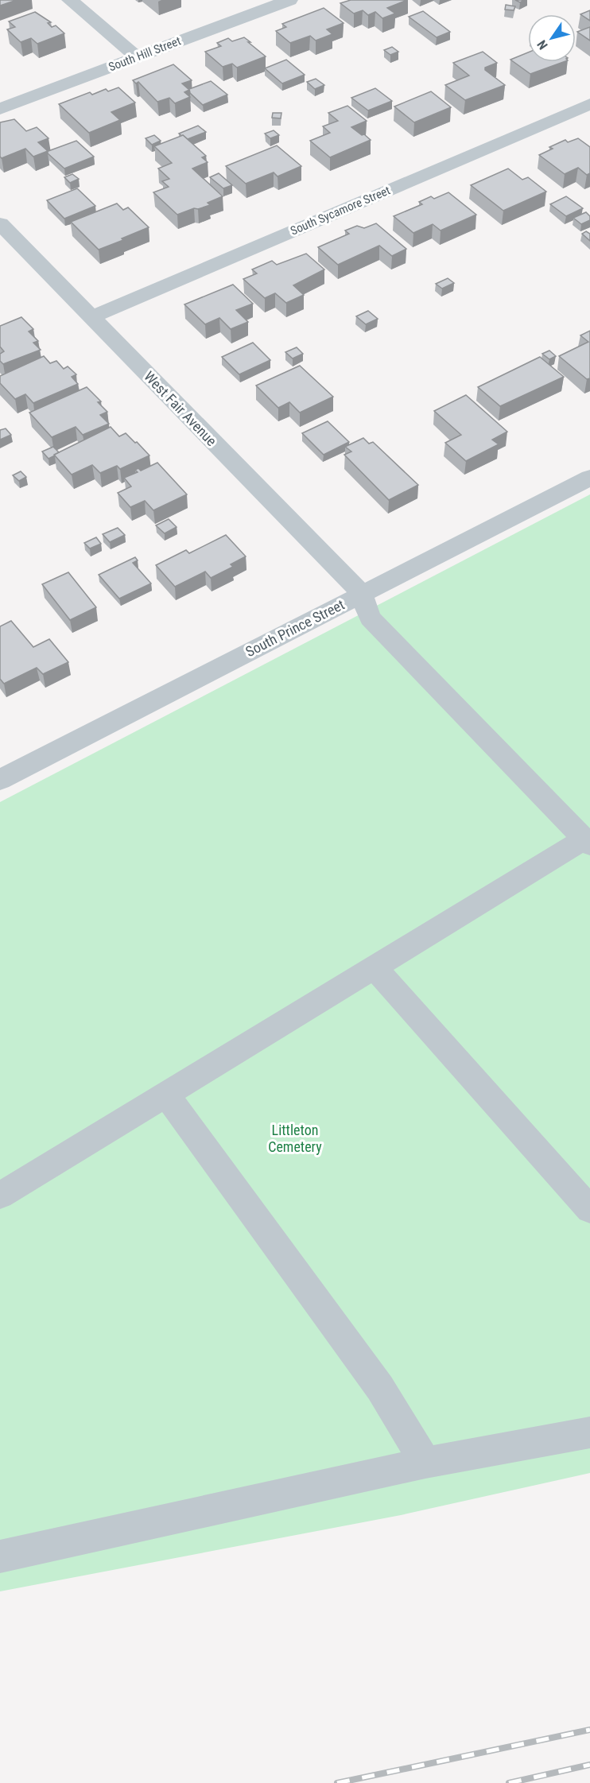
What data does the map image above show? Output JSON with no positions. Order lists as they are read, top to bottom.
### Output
{
  "streets": {
    "street": [
      "South Hill Street",
      "South Sycamore Street",
      "West Fair Avenue",
      "South Prince Street"
    ]
  },
  "crossings": [
    ["South Sycamore Street", "West Fair Avenue"],
    ["West Fair Avenue", "South Prince Street"]
  ],
  "parks": ["Littleton Cemetery"],
  "north": "bottom left"
}
